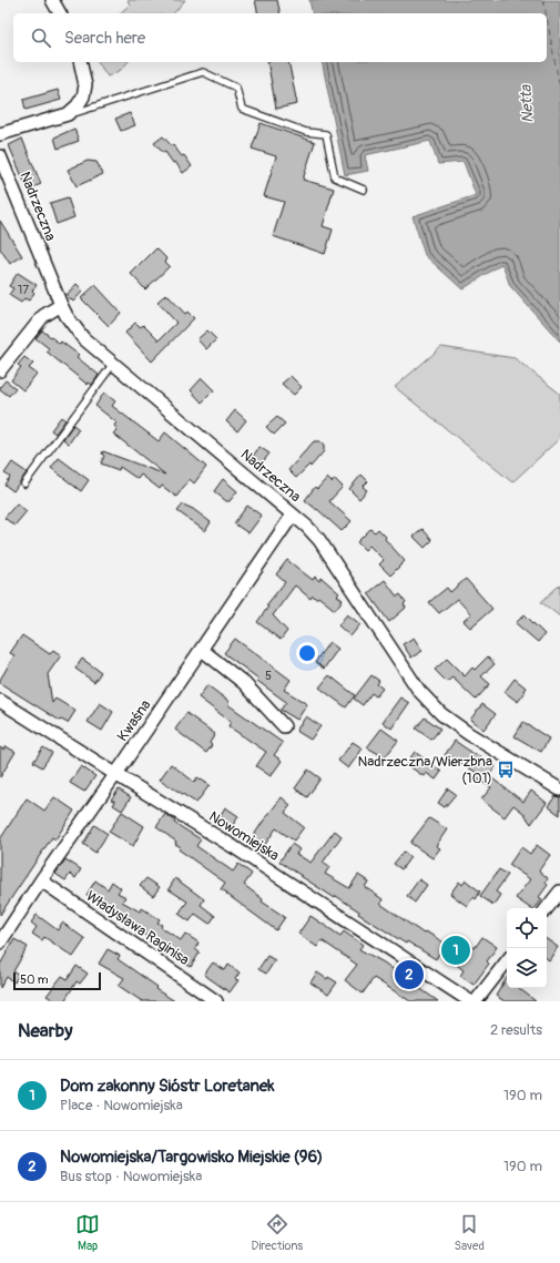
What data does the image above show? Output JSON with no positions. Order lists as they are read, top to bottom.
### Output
{
  "streets": {
    "street": [
      "Nadrzeczna",
      "Kwaśna",
      "Nowomiejska",
      "Władysława Raginisa"
    ]
  },
  "crossings": [
    ["Nadrzeczna", "Kwaśna"],
    ["Kwaśna", "Nowomiejska"],
    ["Kwaśna", "Władysława Raginisa"]
  ],
  "water": ["Netta"],
  "places": {
    "bus stop": ["Nadrzeczna/Wierzbna (101)"]
  },
  "house_numbers": ["17", "5"],
  "scale_bar": "50 m",
  "page": {
    "search": "Search here",
    "pins": ["1", "2"],
    "scale": "50 m",
    "heading": ["Nearby", "2 results"],
    "list": [
      {
        "mark": "1",
        "name": "Dom zakonny Sióstr Loretanek",
        "note": "Place · Nowomiejska",
        "value": "190 m"
      },
      {
        "mark": "2",
        "name": "Nowomiejska/Targowisko Miejskie (96)",
        "note": "Bus stop · Nowomiejska",
        "value": "190 m"
      }
    ],
    "nav": ["Map", "Directions", "Saved"]
  }
}
